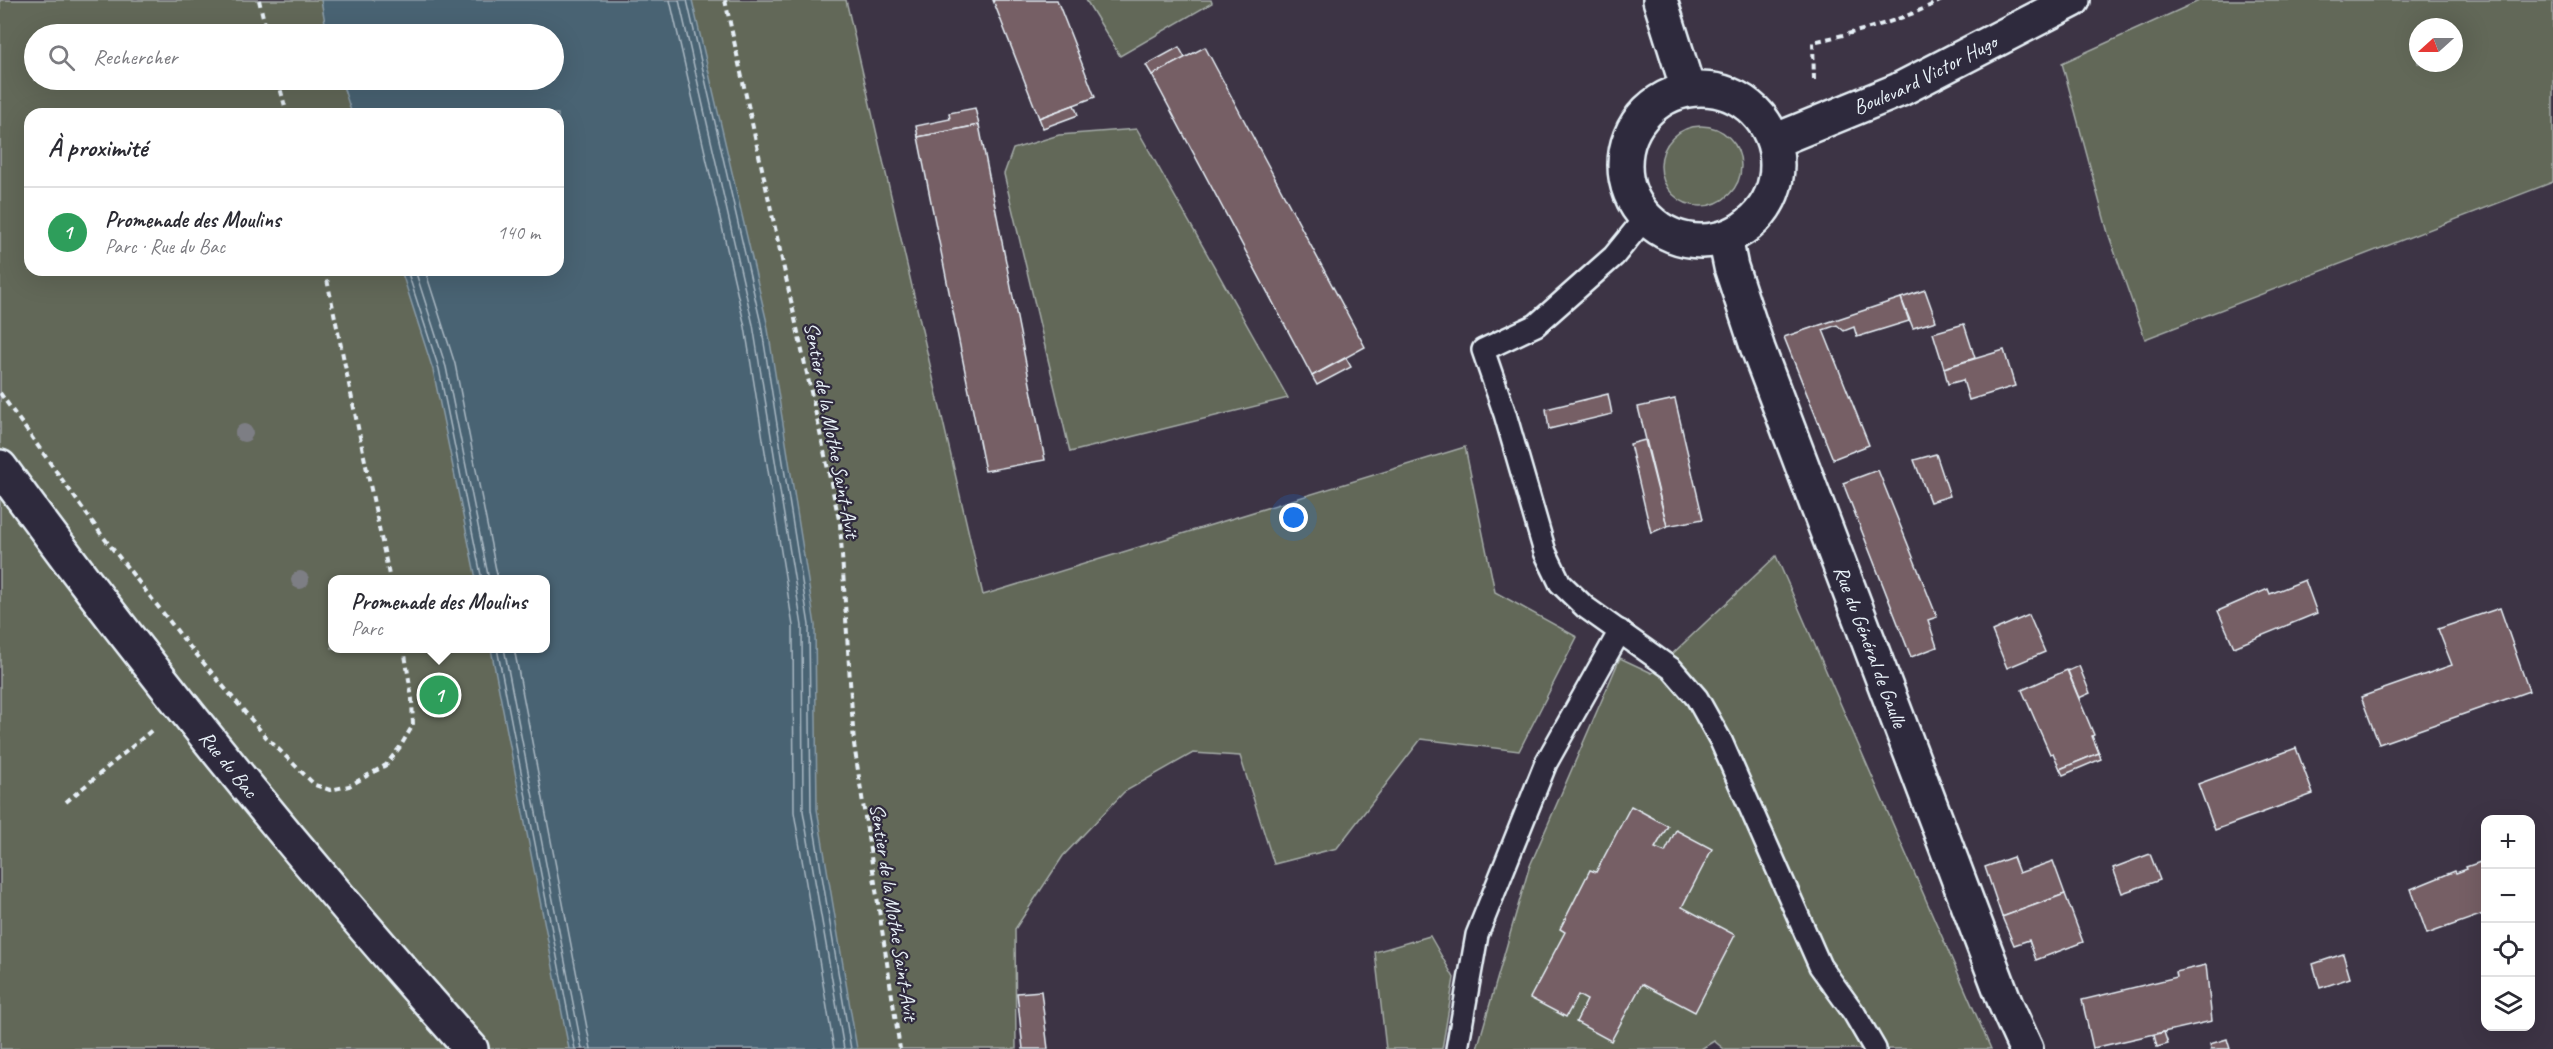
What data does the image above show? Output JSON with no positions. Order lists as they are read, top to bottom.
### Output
{
  "streets": {
    "main road": ["Boulevard Victor Hugo", "Rue du Général de Gaulle", "Rue du Bac"],
    "path": ["Sentier de la Mothe Saint-Avit"]
  },
  "crossings": [
    ["Boulevard Victor Hugo", "Rue du Général de Gaulle"]
  ],
  "north": "left",
  "page": {
    "search": "Rechercher",
    "heading": "À proximité",
    "list": [
      {
        "mark": "1",
        "name": "Promenade des Moulins",
        "note": "Parc · Rue du Bac",
        "value": "140 m"
      }
    ],
    "popup": ["Promenade des Moulins", "Parc"],
    "pins": "1",
    "map_buttons": ["+", "−"]
  }
}
